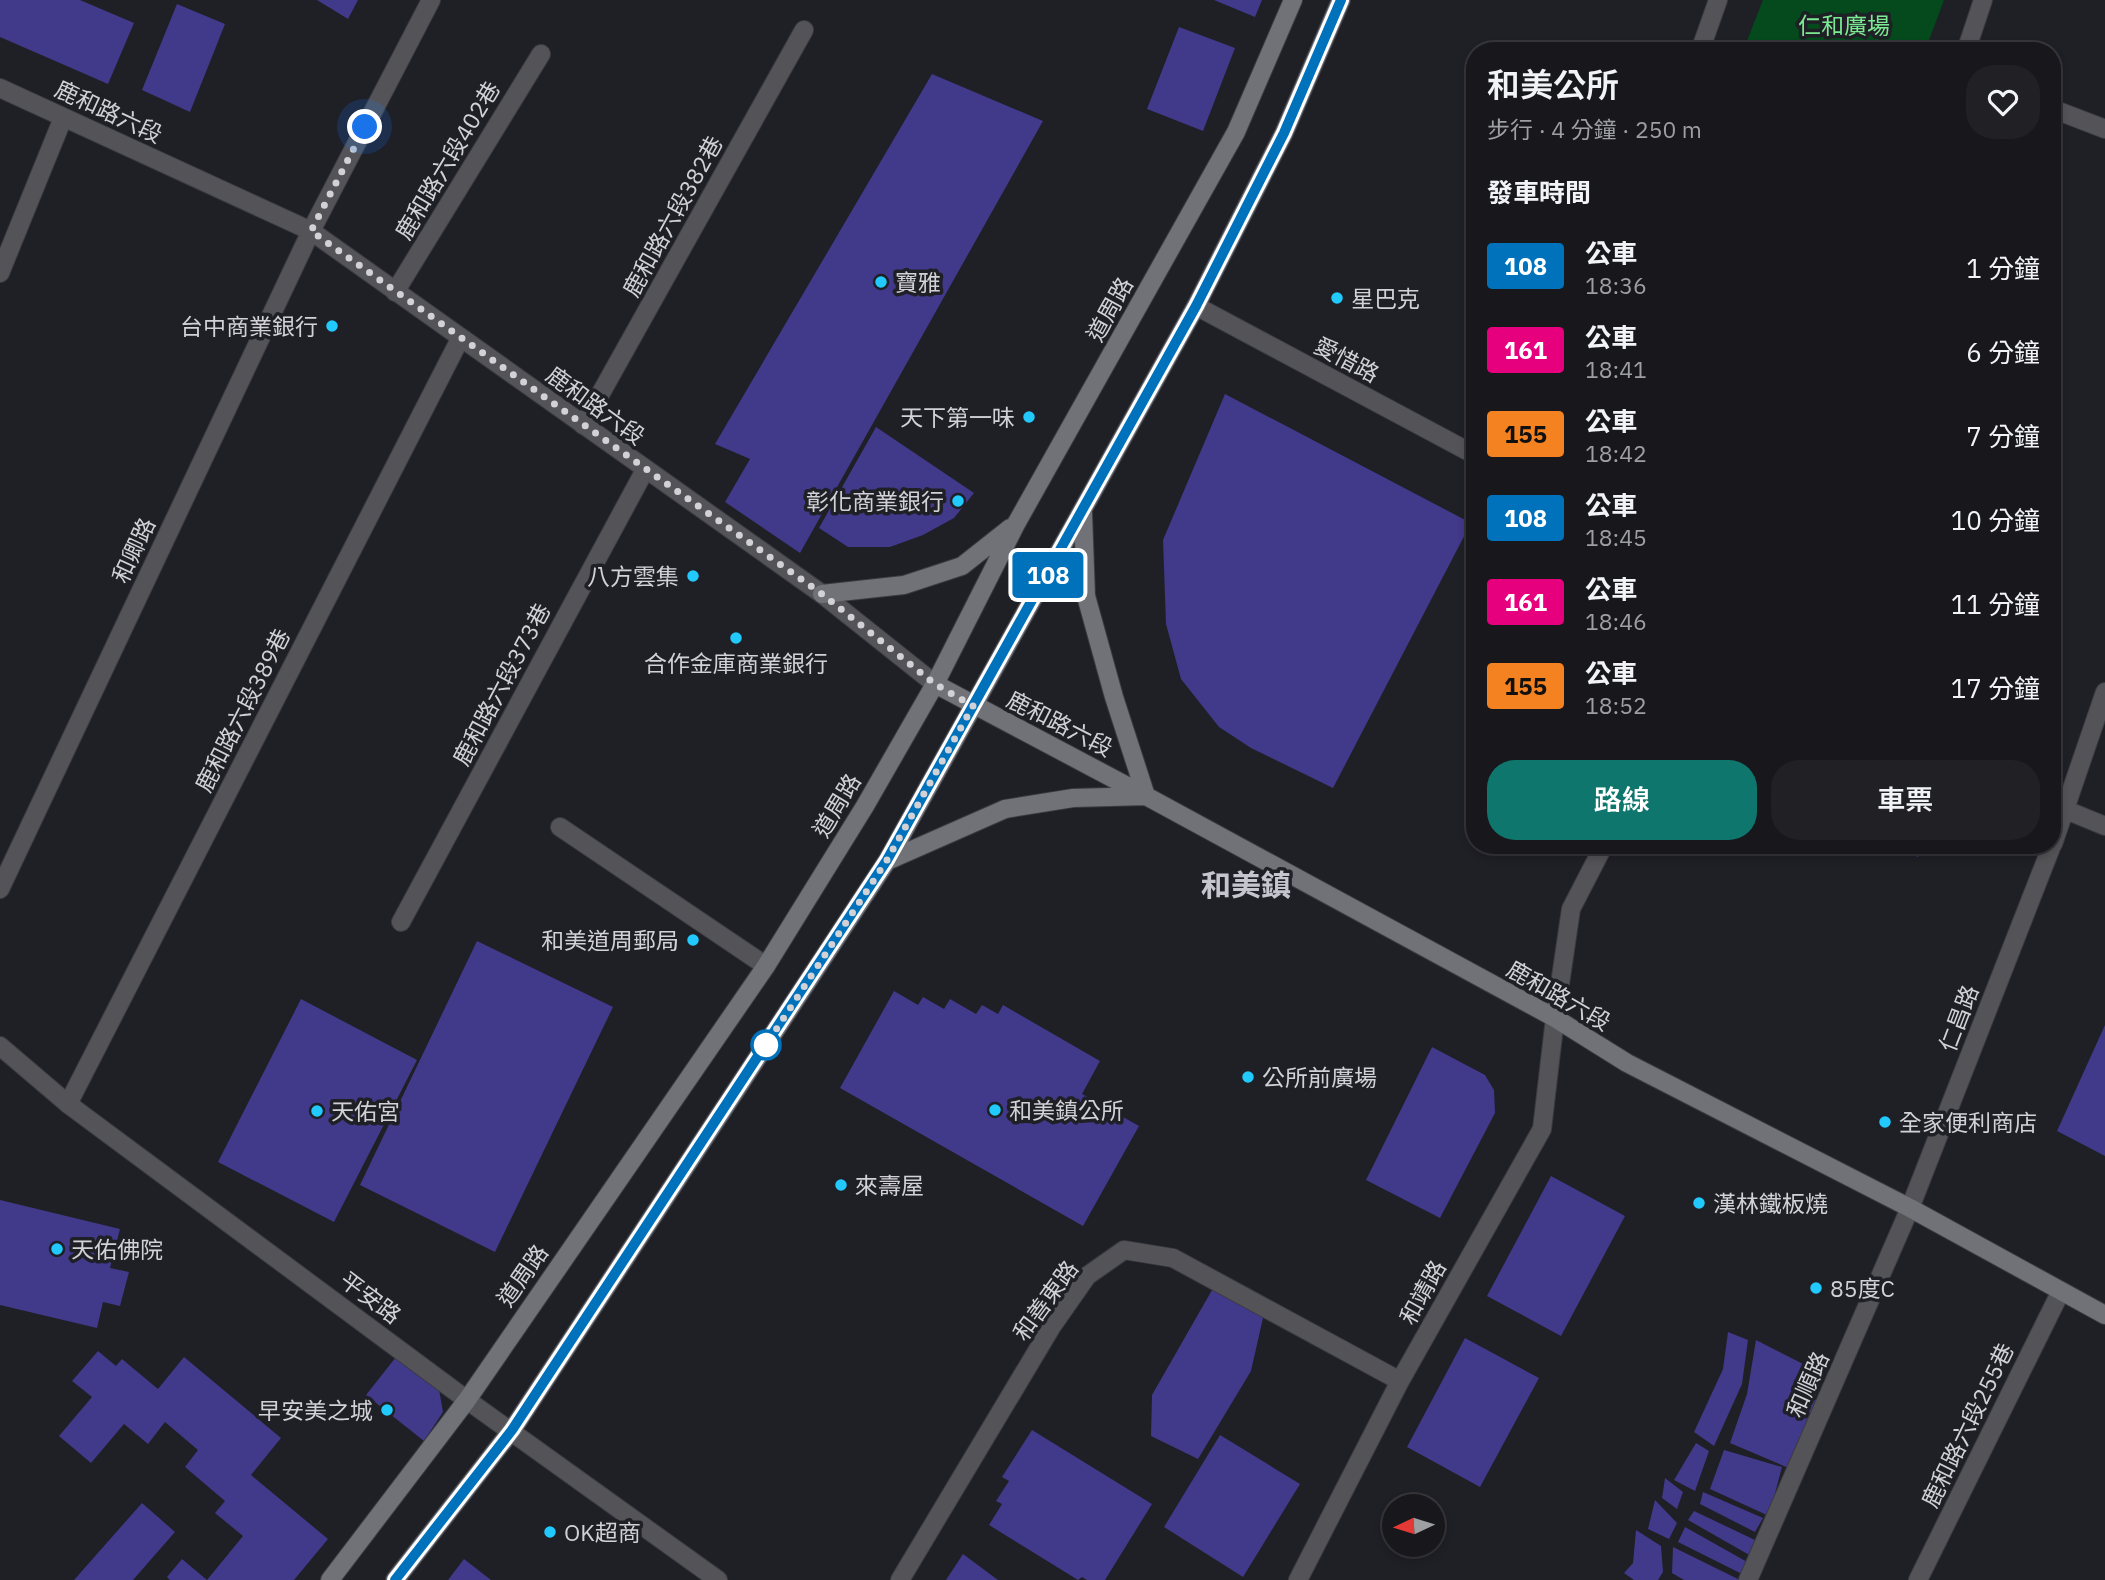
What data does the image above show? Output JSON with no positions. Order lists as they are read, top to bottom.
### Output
{
  "streets": {
    "main road": ["鹿和路六段", "道周路"],
    "street": [
      "鹿和路六段402巷",
      "鹿和路六段382巷",
      "愛惜路",
      "和卿路",
      "鹿和路六段373巷",
      "鹿和路六段389巷",
      "仁昌路",
      "和靖路",
      "平安路",
      "和善東路",
      "和順路",
      "鹿和路六段255巷"
    ]
  },
  "crossings": [
    ["鹿和路六段", "鹿和路六段402巷"],
    ["鹿和路六段", "鹿和路六段382巷"],
    ["鹿和路六段", "道周路"],
    ["鹿和路六段", "和卿路"],
    ["鹿和路六段", "鹿和路六段373巷"],
    ["鹿和路六段", "鹿和路六段389巷"],
    ["鹿和路六段", "仁昌路"],
    ["鹿和路六段", "和靖路"],
    ["鹿和路六段", "和順路"],
    ["鹿和路六段", "鹿和路六段255巷"],
    ["道周路", "平安路"],
    ["鹿和路六段389巷", "平安路"],
    ["仁昌路", "和順路"],
    ["和靖路", "和善東路"]
  ],
  "districts": ["和美鎮"],
  "parks": ["仁和廣場"],
  "places": [
    "寶雅",
    "星巴克",
    "台中商業銀行",
    "天下第一味",
    "彰化商業銀行",
    "八方雲集",
    "合作金庫商業銀行",
    "和美道周郵局",
    "公所前廣場",
    "和美鎮公所",
    "天佑宮",
    "全家便利商店",
    "來壽屋",
    "漢林鐵板燒",
    "天佑佛院",
    "85度C",
    "早安美之城",
    "OK超商"
  ],
  "lines": ["bus line 108"],
  "north": "left",
  "page": {
    "on_map": "108",
    "heading": [
      ["和美公所", "步行 · 4 分鐘 · 250 m"],
      "發車時間"
    ],
    "list": [
      {
        "mark": "108",
        "name": "公車",
        "note": "18:36",
        "value": "1 分鐘"
      },
      {
        "mark": "161",
        "name": "公車",
        "note": "18:41",
        "value": "6 分鐘"
      },
      {
        "mark": "155",
        "name": "公車",
        "note": "18:42",
        "value": "7 分鐘"
      },
      {
        "mark": "108",
        "name": "公車",
        "note": "18:45",
        "value": "10 分鐘"
      },
      {
        "mark": "161",
        "name": "公車",
        "note": "18:46",
        "value": "11 分鐘"
      },
      {
        "mark": "155",
        "name": "公車",
        "note": "18:52",
        "value": "17 分鐘"
      }
    ],
    "buttons": ["路線", "車票"]
  }
}
